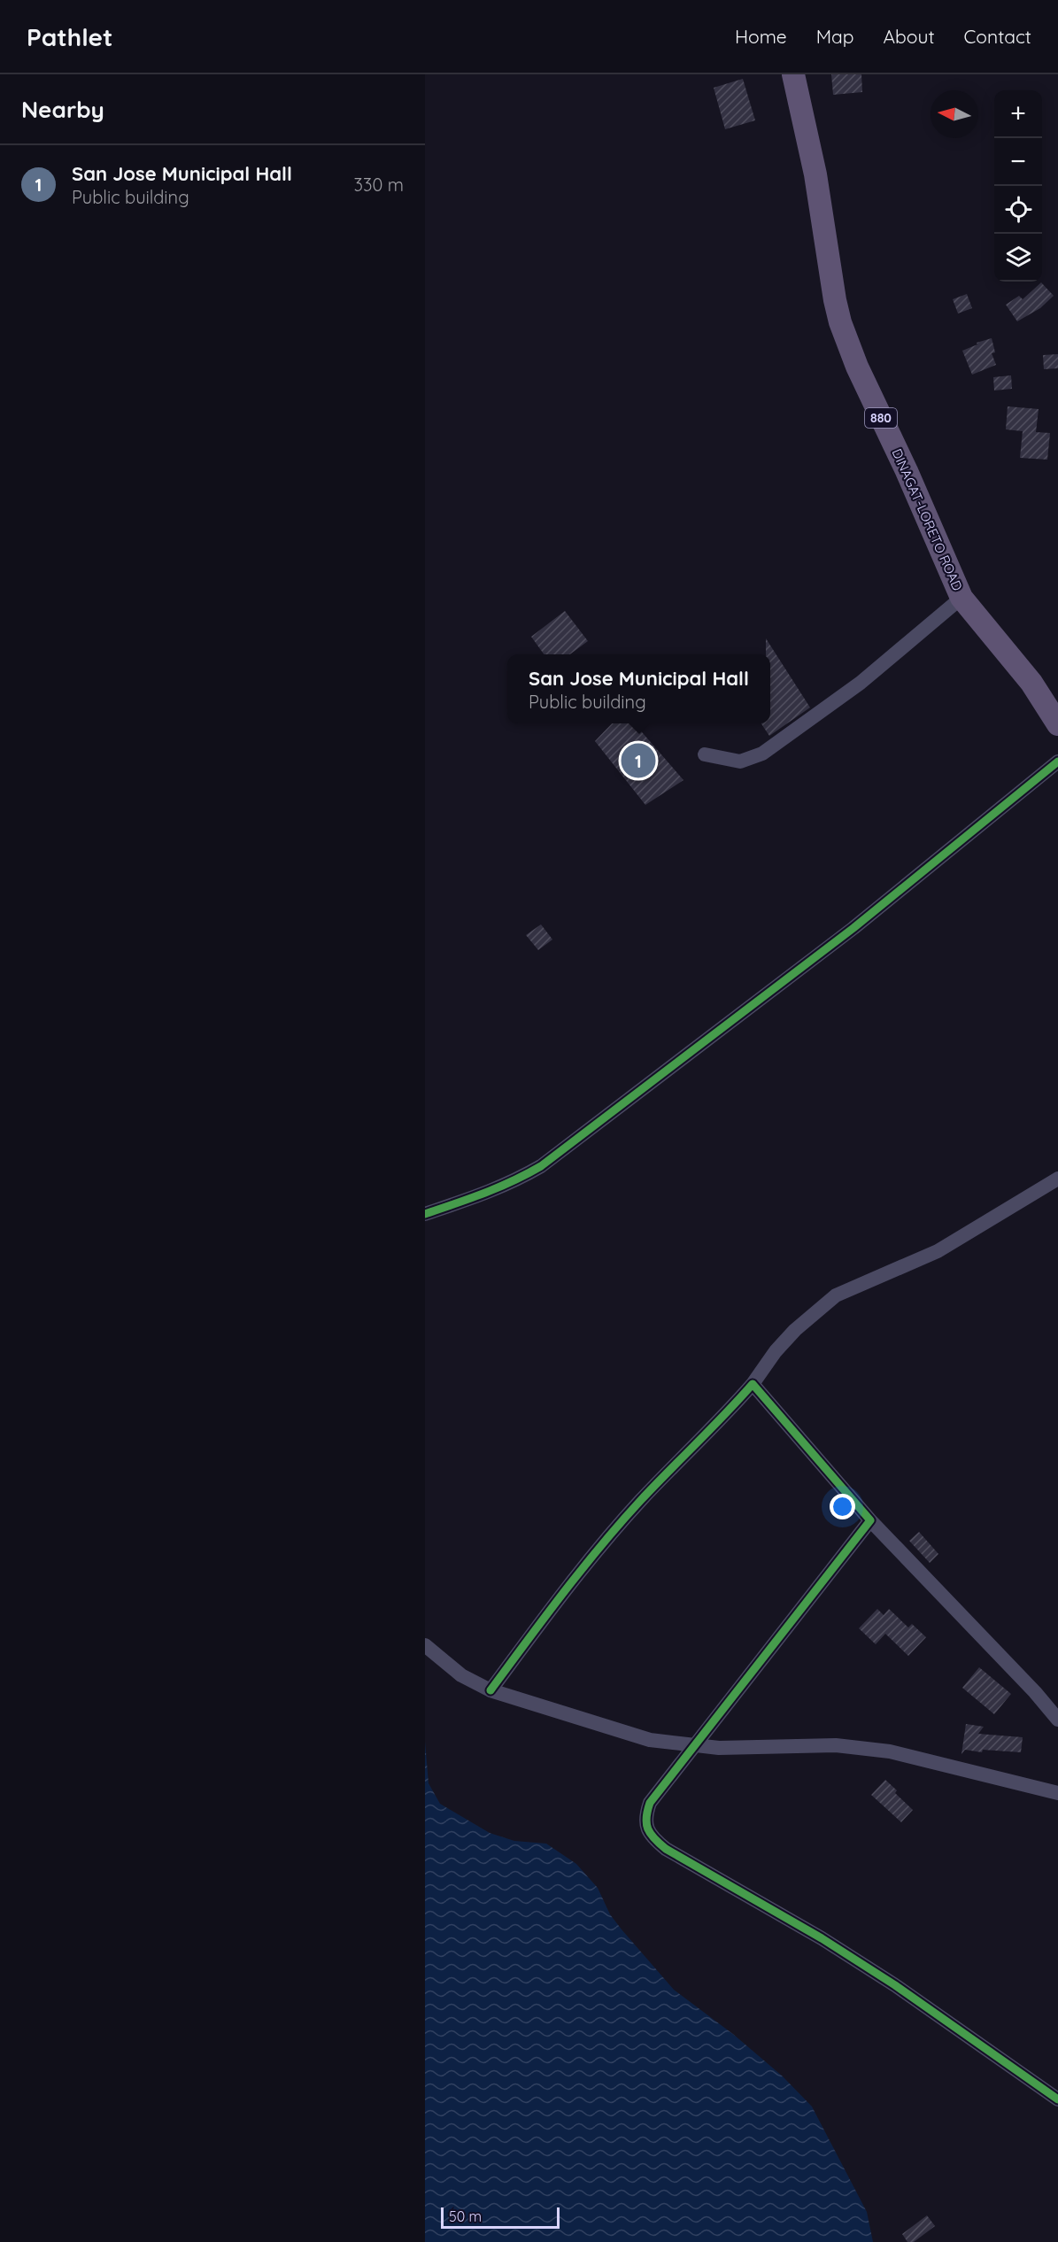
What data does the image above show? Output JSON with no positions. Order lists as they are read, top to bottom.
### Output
{
  "streets": {
    "main road": ["880", "DINAGAT-LORETO ROAD"]
  },
  "scale_bar": "50 m",
  "north": "left",
  "page": {
    "header": "Pathlet",
    "nav": [
      "Home",
      "Map",
      "About",
      "Contact"
    ],
    "heading": "Nearby",
    "map_buttons": ["+", "−"],
    "list": [
      {
        "mark": "1",
        "name": "San Jose Municipal Hall",
        "note": "Public building",
        "value": "330 m"
      }
    ],
    "popup": ["San Jose Municipal Hall", "Public building"],
    "pins": "1",
    "scale": "50 m"
  }
}
